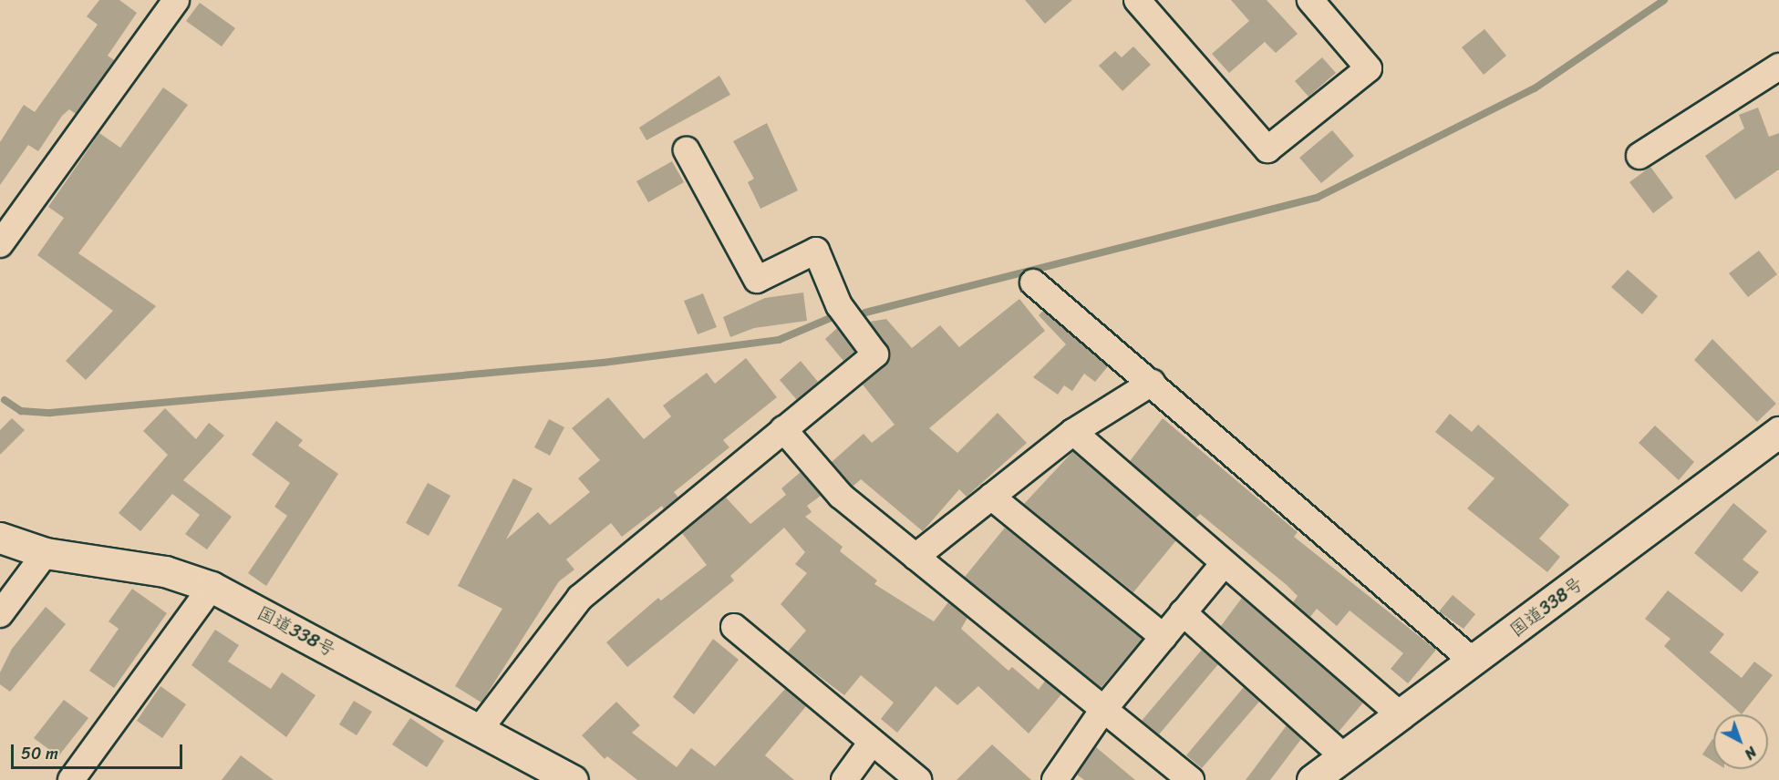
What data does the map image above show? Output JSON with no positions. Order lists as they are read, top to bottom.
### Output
{
  "streets": {
    "highway": ["国道338号"]
  },
  "scale_bar": "50 m",
  "north": "bottom right"
}
